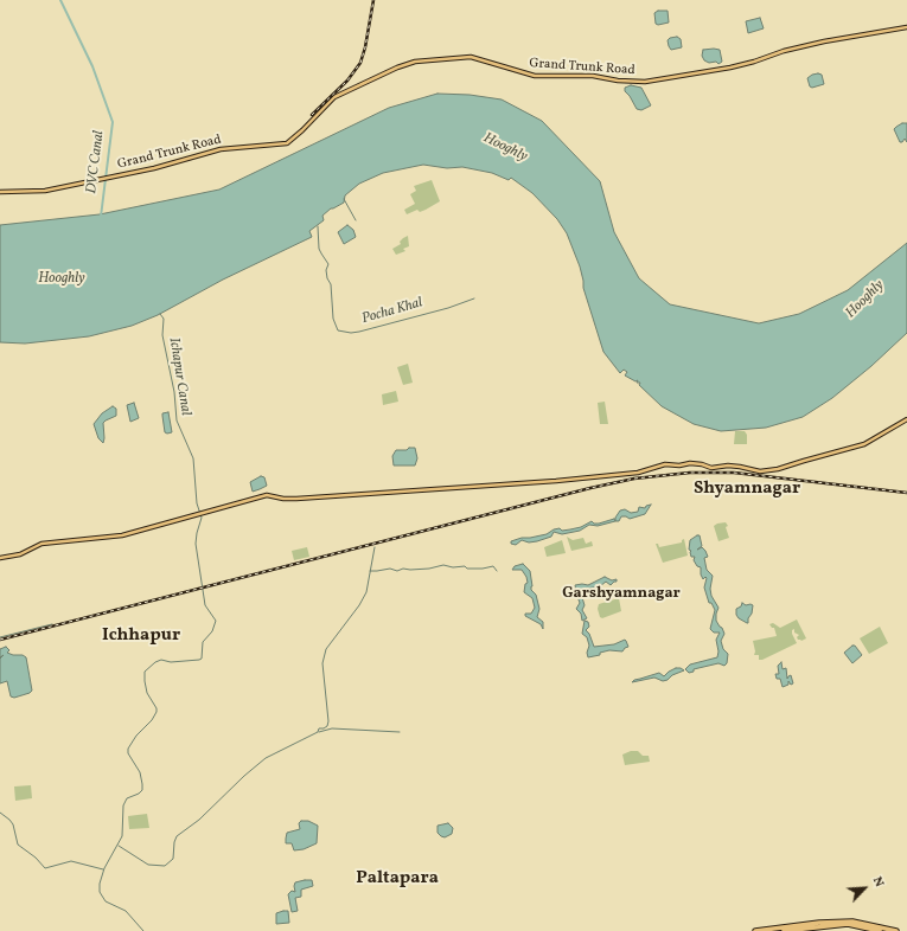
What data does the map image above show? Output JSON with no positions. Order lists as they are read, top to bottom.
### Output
{
  "streets": {
    "main road": ["Grand Trunk Road"]
  },
  "districts": [
    "Shyamnagar",
    "Garshyamnagar",
    "Ichhapur",
    "Paltapara"
  ],
  "water": [
    "Hooghly",
    "DVC Canal",
    "Pocha Khal",
    "Ichapur Canal"
  ],
  "north": "top right"
}
